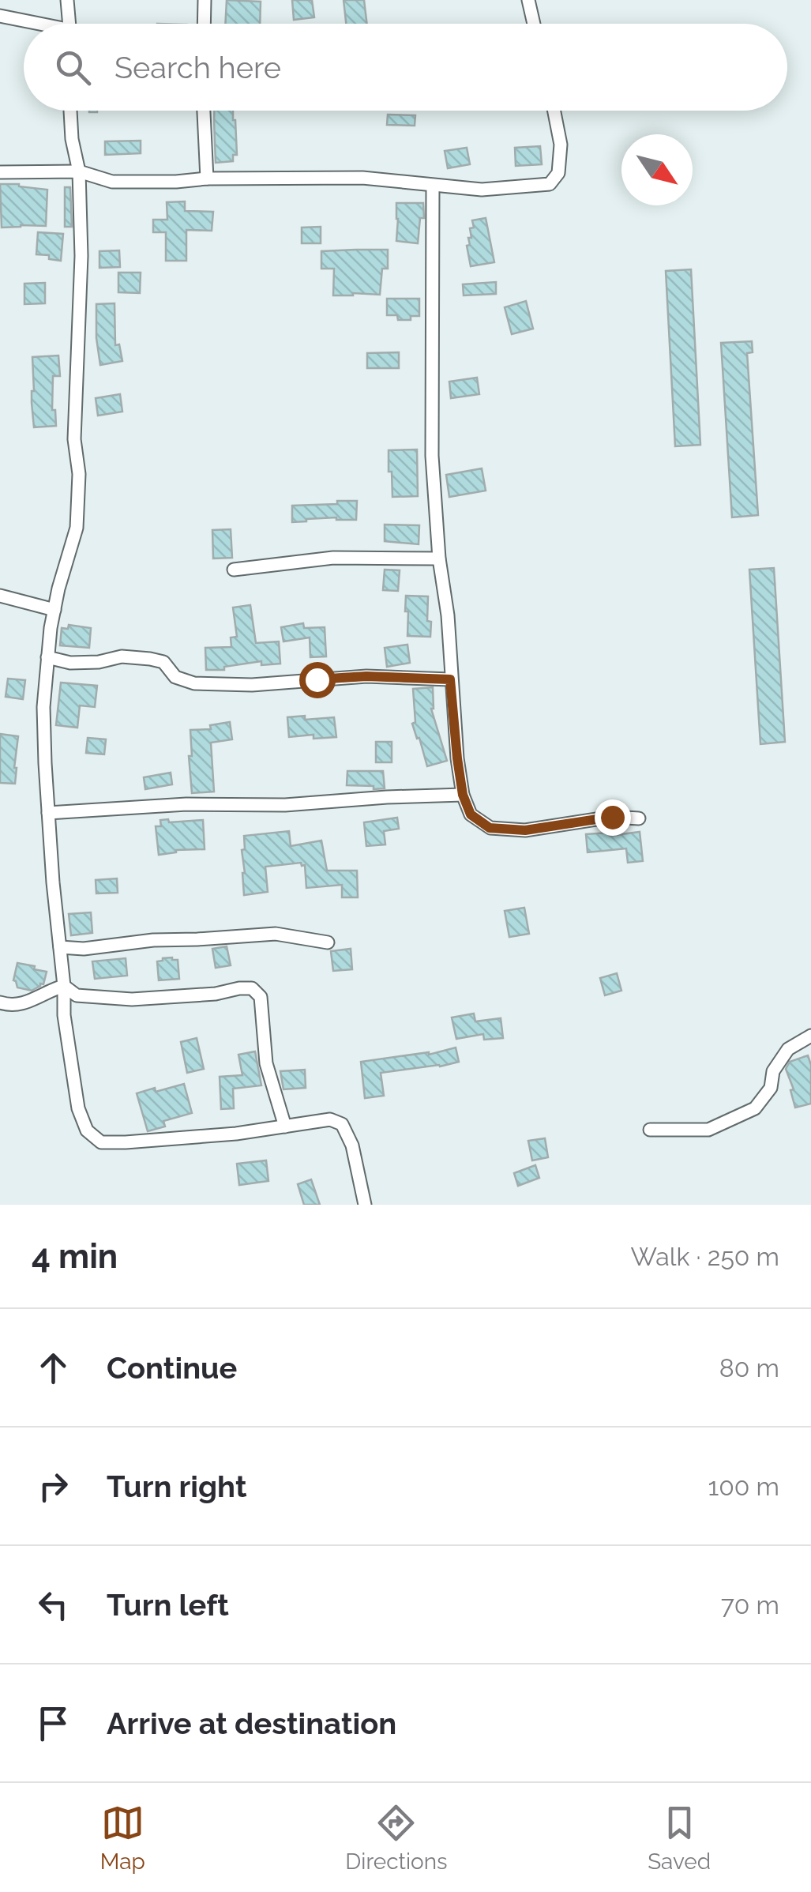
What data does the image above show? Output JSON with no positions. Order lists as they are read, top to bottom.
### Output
{
  "north": "bottom right",
  "page": {
    "search": "Search here",
    "heading": ["4 min", "Walk · 250 m"],
    "list": [
      ["Continue", "80 m"],
      ["Turn right", "100 m"],
      ["Turn left", "70 m"],
      "Arrive at destination"
    ],
    "nav": ["Map", "Directions", "Saved"]
  }
}
